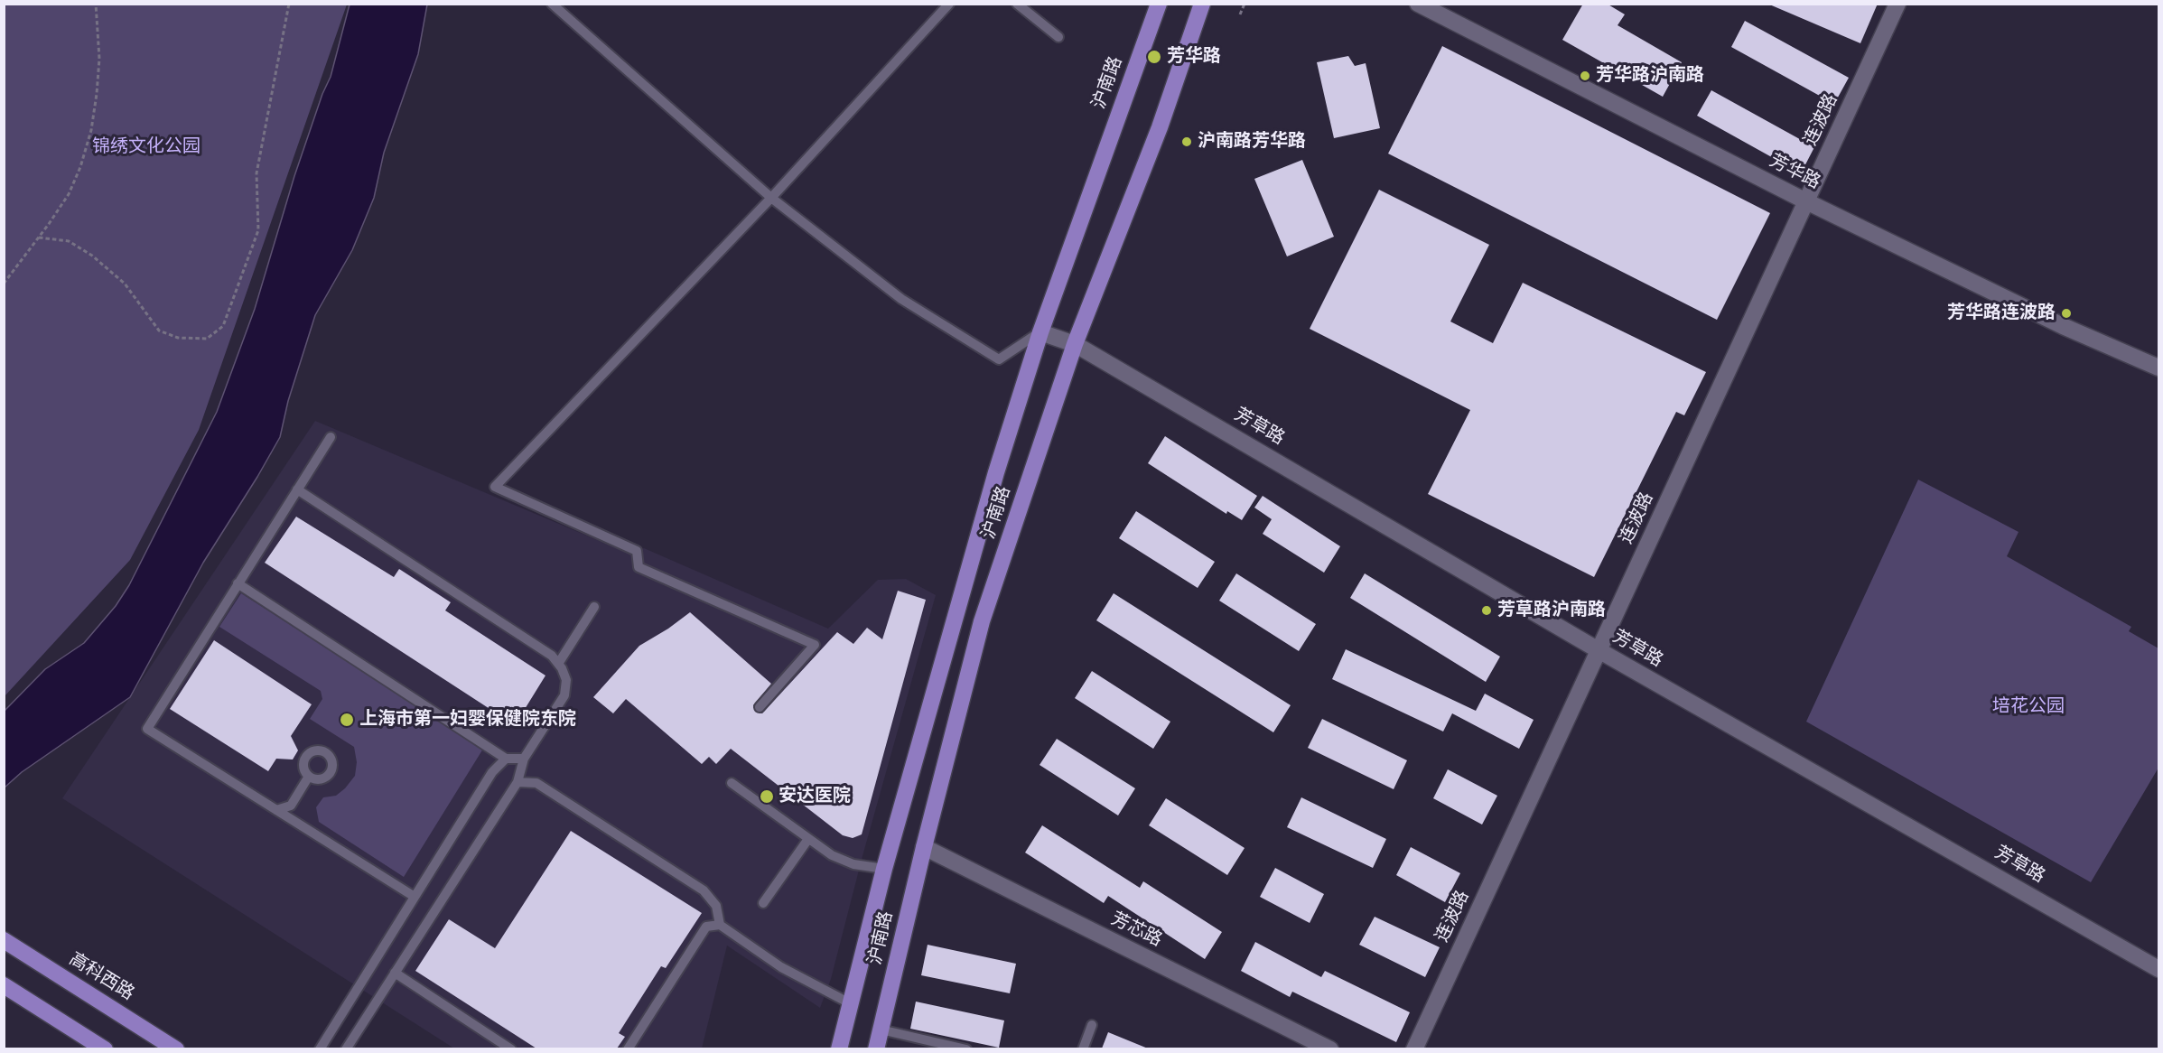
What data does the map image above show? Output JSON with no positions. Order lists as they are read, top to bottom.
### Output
{
  "streets": {
    "main road": ["沪南路", "高科西路"],
    "street": [
      "连波路",
      "芳华路",
      "芳草路",
      "芳芯路"
    ]
  },
  "crossings": [
    ["沪南路", "芳草路"],
    ["沪南路", "芳芯路"],
    ["连波路", "芳华路"],
    ["连波路", "芳草路"]
  ],
  "parks": ["锦绣文化公园", "培花公园"],
  "places": [
    "芳华路",
    "芳华路沪南路",
    "沪南路芳华路",
    "芳华路连波路",
    "芳草路沪南路",
    "上海市第一妇婴保健院东院",
    "安达医院"
  ]
}
